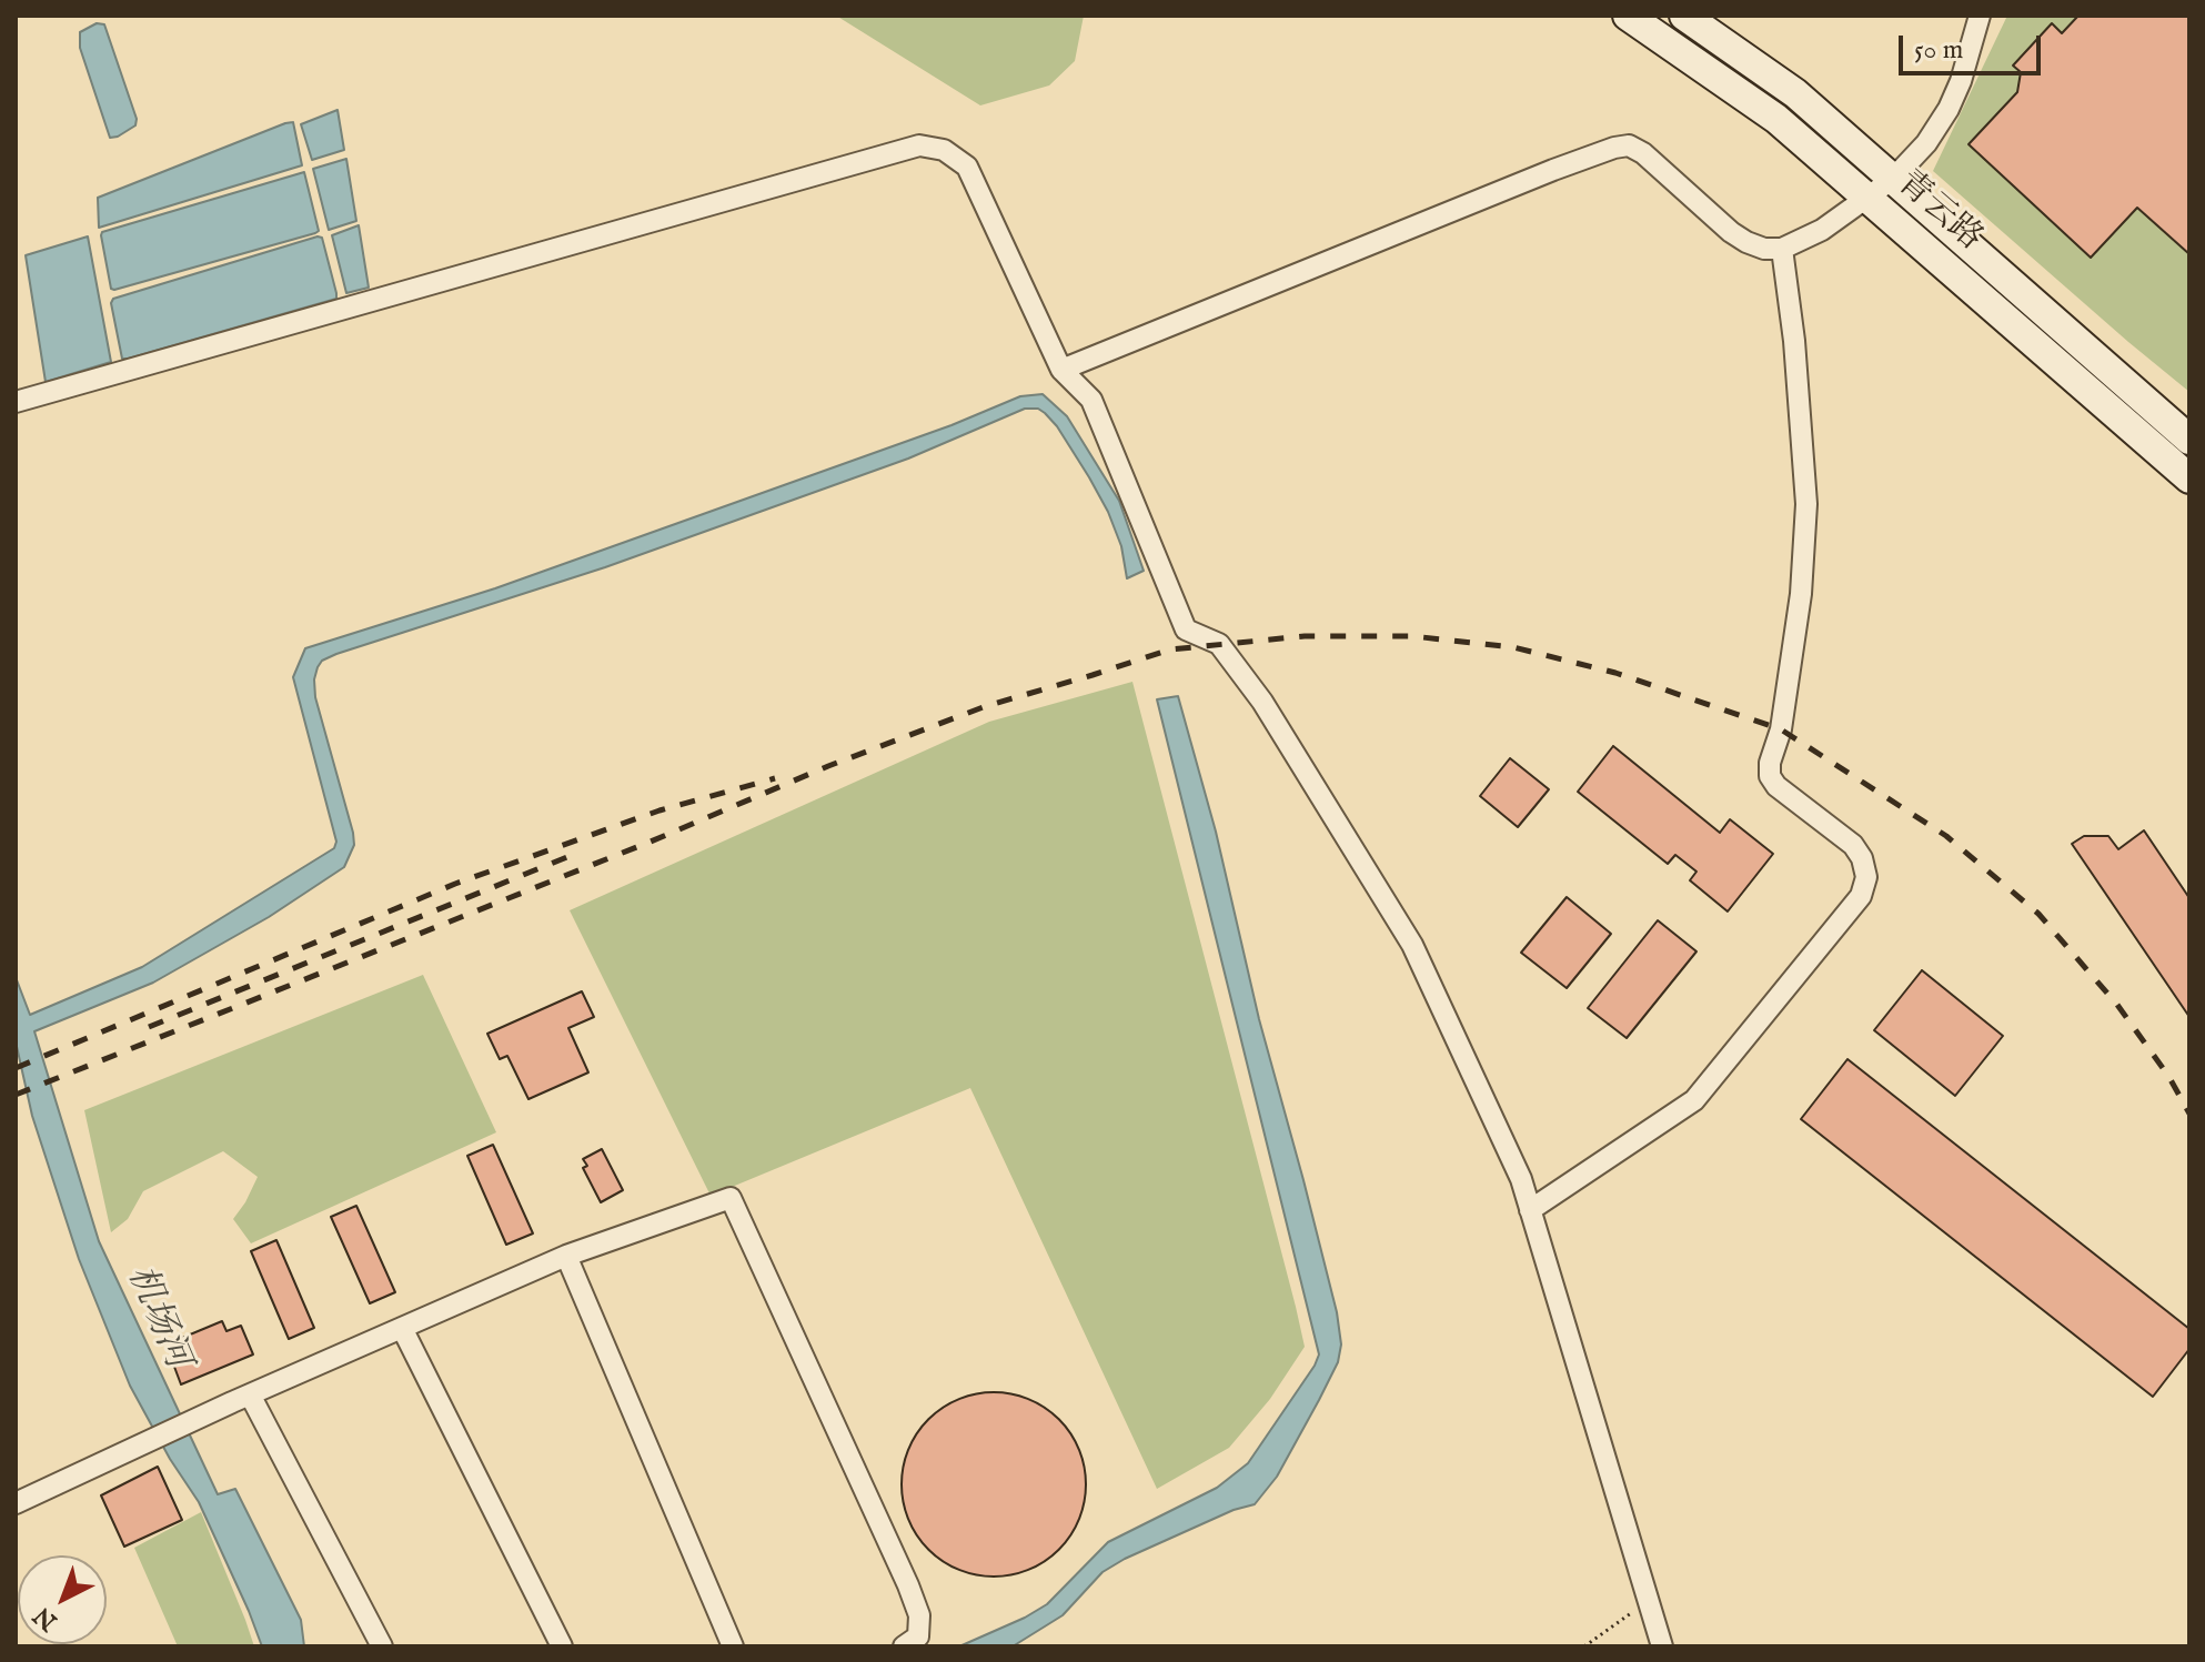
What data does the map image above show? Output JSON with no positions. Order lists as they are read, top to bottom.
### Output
{
  "streets": {
    "street": ["青云路"]
  },
  "water": ["机场河"],
  "scale_bar": "50 m",
  "north": "bottom left"
}
